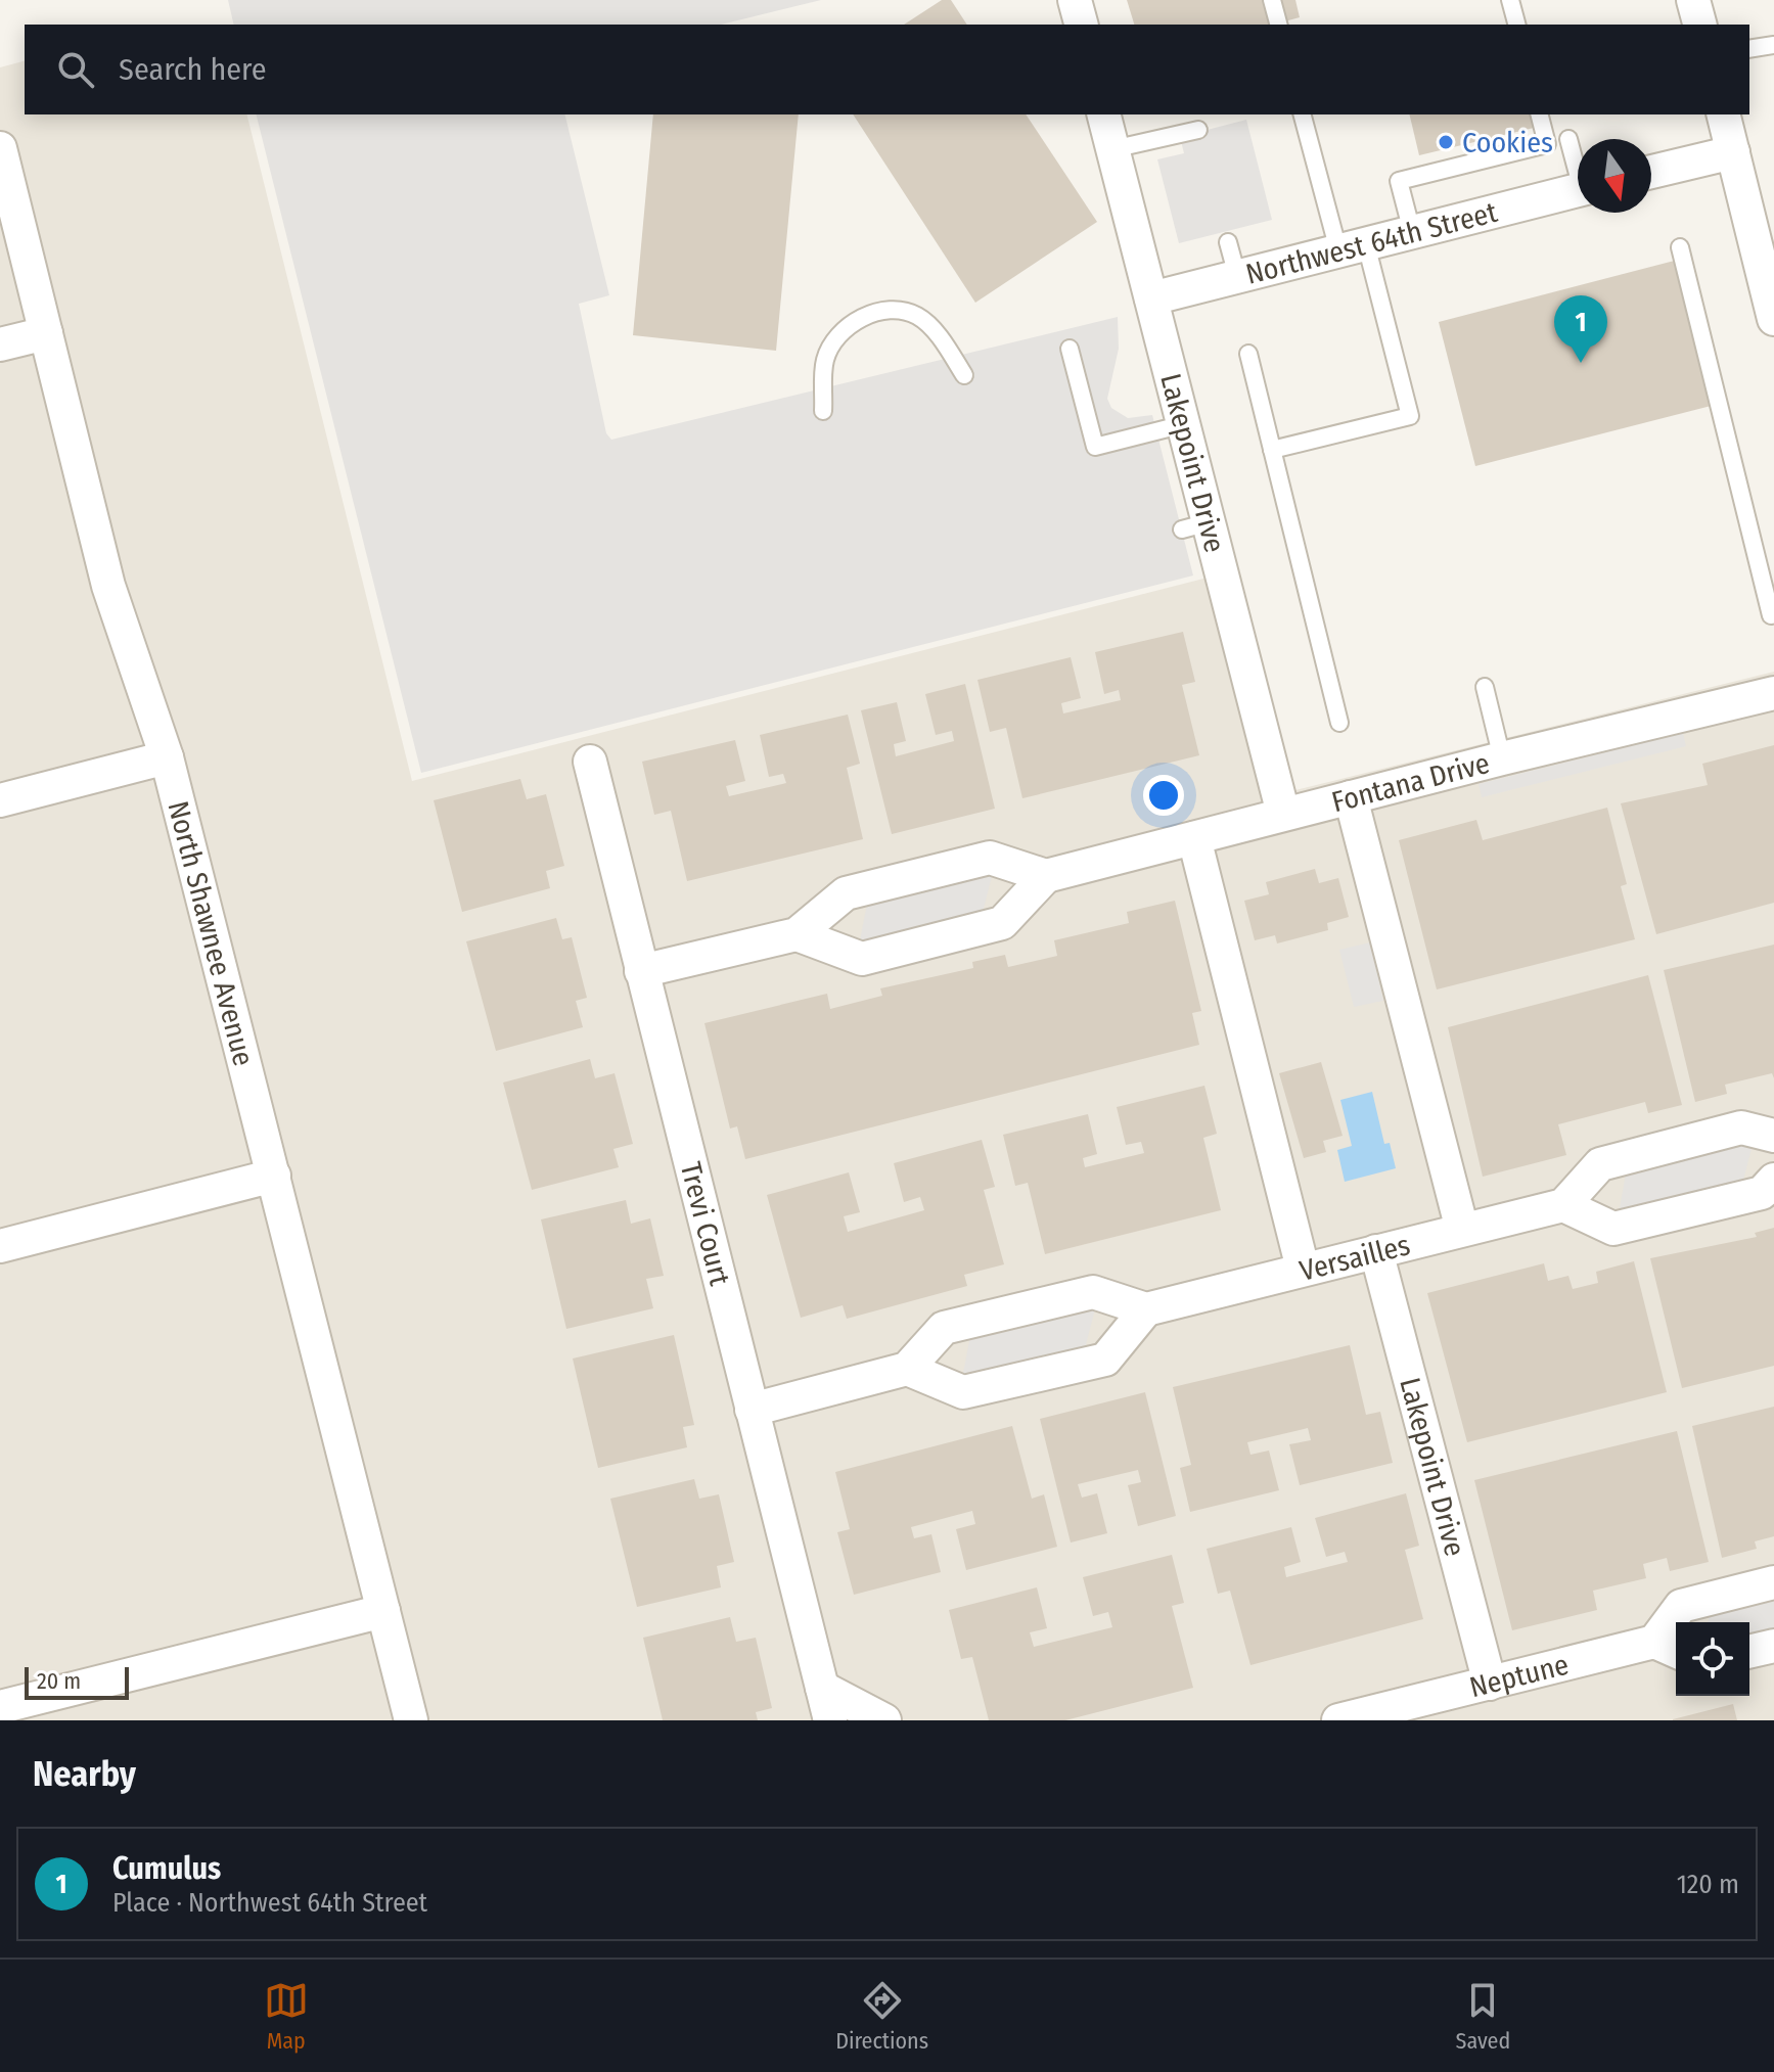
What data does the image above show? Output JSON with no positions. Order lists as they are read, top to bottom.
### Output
{
  "streets": {
    "street": [
      "Northwest 64th Street",
      "Lakepoint Drive",
      "Fontana Drive",
      "North Shawnee Avenue",
      "Trevi Court",
      "Versailles",
      "Neptune"
    ]
  },
  "crossings": [
    ["Northwest 64th Street", "Lakepoint Drive"],
    ["Lakepoint Drive", "Fontana Drive"],
    ["Lakepoint Drive", "Versailles"],
    ["Lakepoint Drive", "Neptune"]
  ],
  "places": ["Cookies"],
  "scale_bar": "20 m",
  "north": "bottom",
  "page": {
    "search": "Search here",
    "pins": "1",
    "scale": "20 m",
    "heading": "Nearby",
    "list": [
      {
        "mark": "1",
        "name": "Cumulus",
        "note": "Place · Northwest 64th Street",
        "value": "120 m"
      }
    ],
    "nav": ["Map", "Directions", "Saved"]
  }
}
